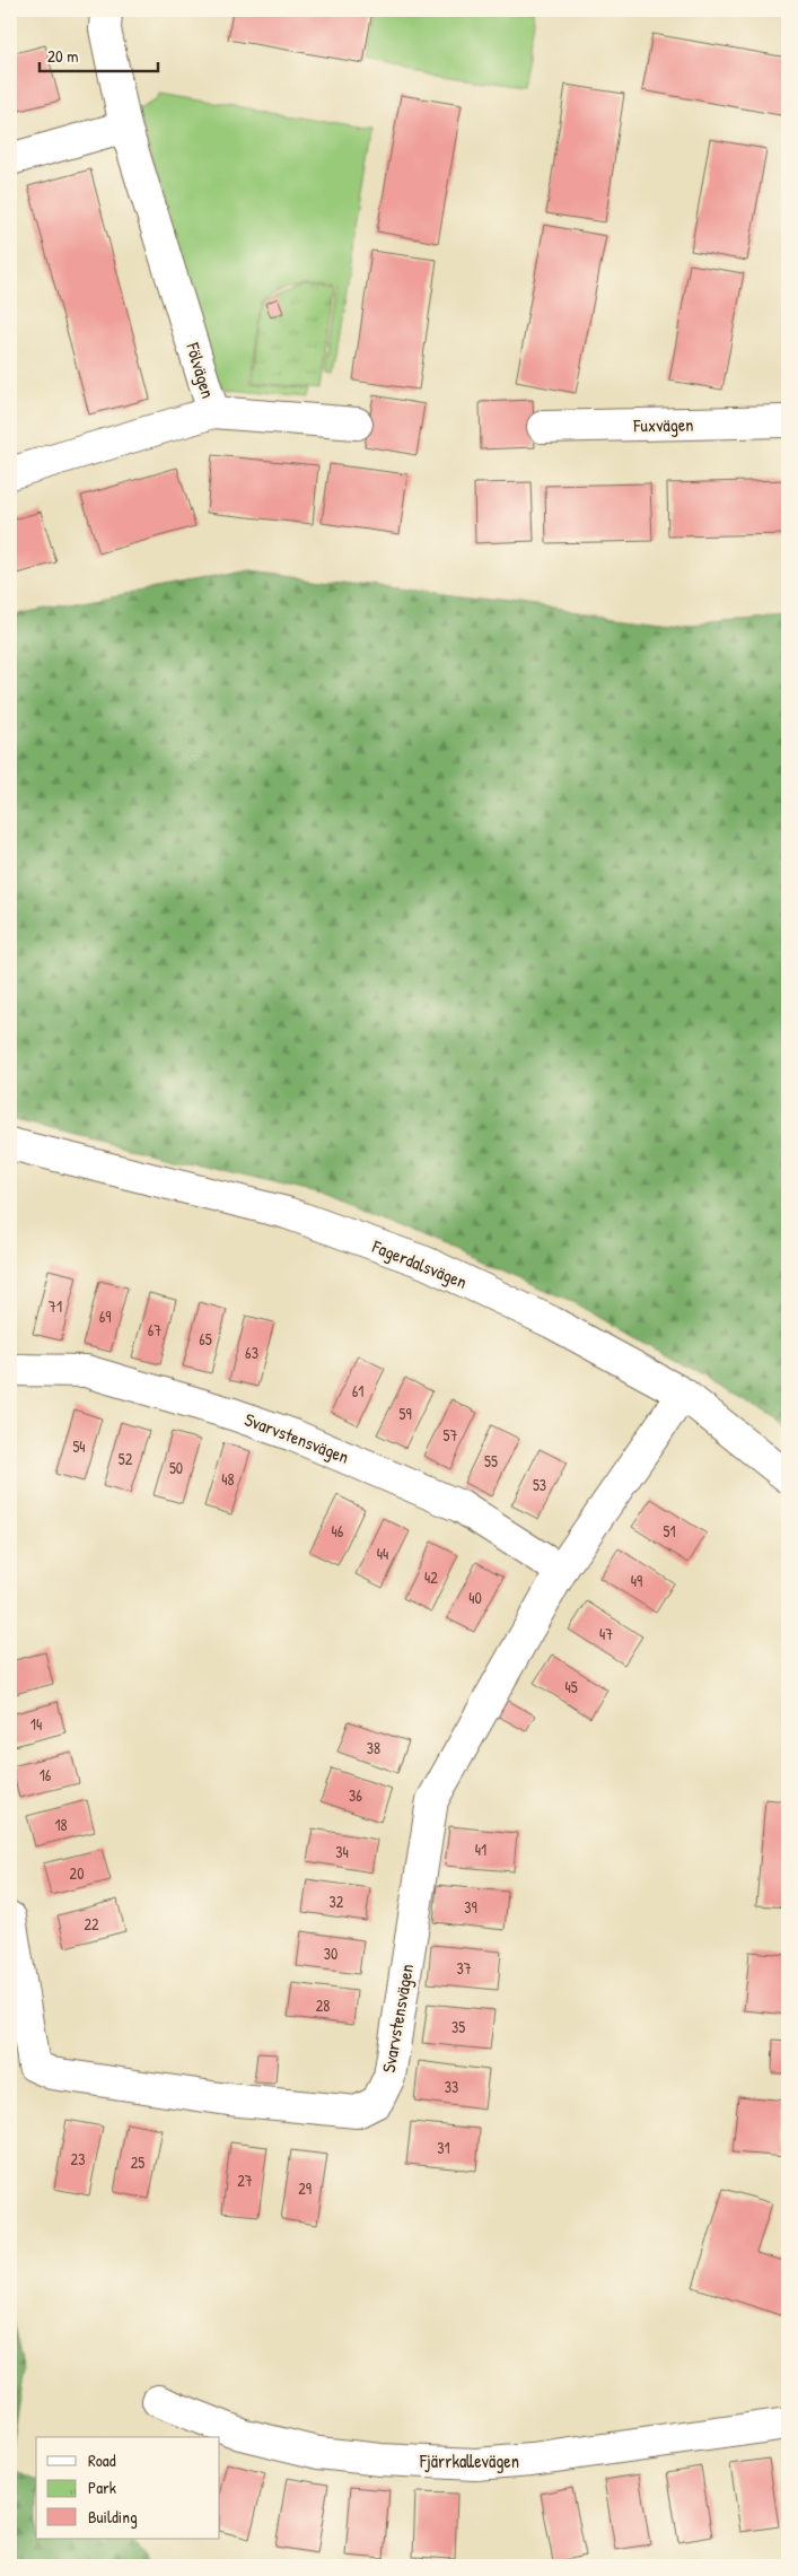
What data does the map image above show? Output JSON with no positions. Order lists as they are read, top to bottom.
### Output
{
  "streets": {
    "street": [
      "Fölvägen",
      "Fuxvägen",
      "Fagerdalsvägen",
      "Svarvstensvägen",
      "Fjärrkallevägen"
    ]
  },
  "crossings": [
    ["Fagerdalsvägen", "Svarvstensvägen"]
  ],
  "house_numbers": [
    "71",
    "69",
    "67",
    "65",
    "63",
    "61",
    "59",
    "57",
    "54",
    "52",
    "55",
    "50",
    "48",
    "53",
    "46",
    "51",
    "44",
    "42",
    "49",
    "40",
    "47",
    "45",
    "14",
    "38",
    "16",
    "36",
    "18",
    "41",
    "34",
    "20",
    "32",
    "39",
    "22",
    "30",
    "37",
    "28",
    "35",
    "33",
    "31",
    "23",
    "25",
    "27",
    "29"
  ],
  "legend": ["Road", "Park", "Building"],
  "scale_bar": "20 m"
}
